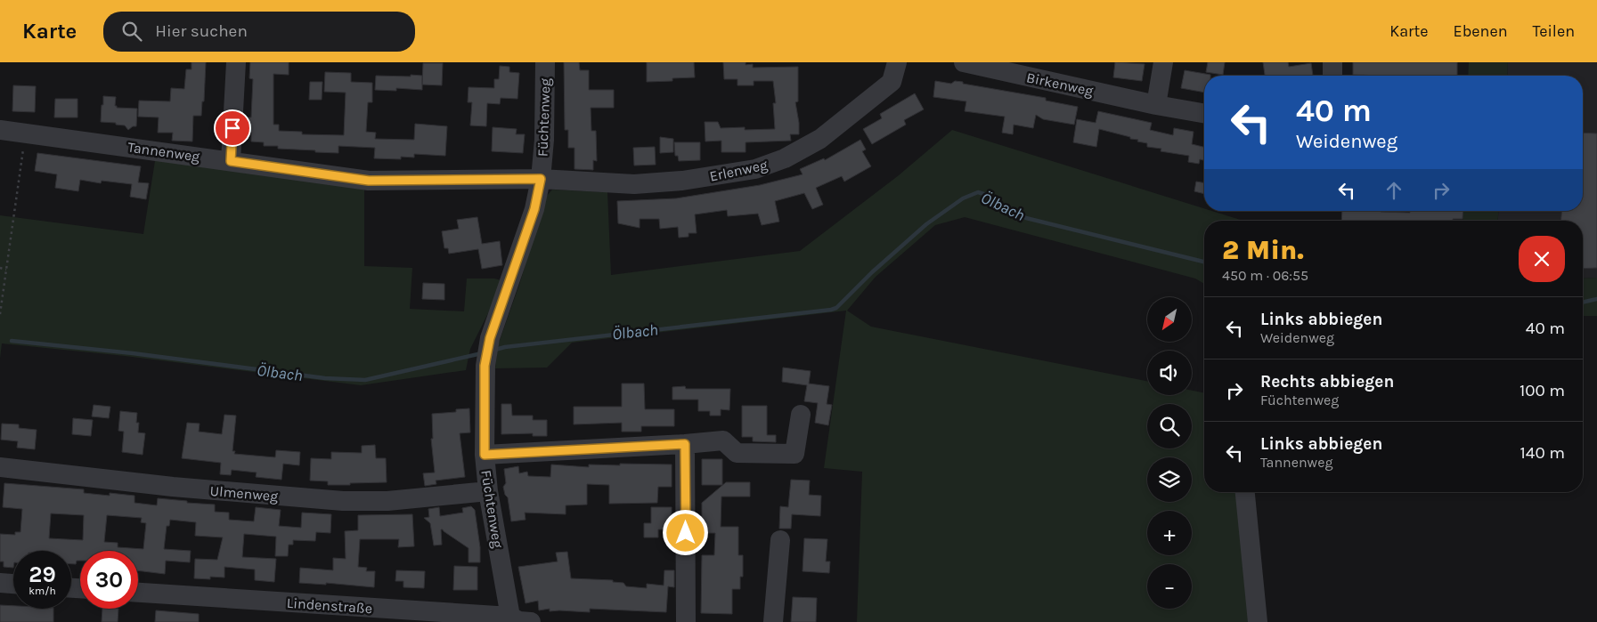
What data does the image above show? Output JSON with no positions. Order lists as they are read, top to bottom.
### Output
{
  "streets": {
    "street": [
      "Birkenweg",
      "Füchtenweg",
      "Tannenweg",
      "Erlenweg",
      "Ulmenweg",
      "Lindenstraße"
    ]
  },
  "crossings": [
    ["Füchtenweg", "Tannenweg"],
    ["Füchtenweg", "Erlenweg"],
    ["Füchtenweg", "Ulmenweg"],
    ["Füchtenweg", "Lindenstraße"],
    ["Tannenweg", "Erlenweg"]
  ],
  "water": ["Ölbach"],
  "north": "bottom left",
  "page": {
    "header": "Karte",
    "search": "Hier suchen",
    "nav": ["Karte", "Ebenen", "Teilen"],
    "turn": ["40 m", "Weidenweg"],
    "heading": ["2 Min.", "450 m · 06:55"],
    "list": [
      {
        "name": "Links abbiegen",
        "note": "Weidenweg",
        "value": "40 m"
      },
      {
        "name": "Rechts abbiegen",
        "note": "Füchtenweg",
        "value": "100 m"
      },
      {
        "name": "Links abbiegen",
        "note": "Tannenweg",
        "value": "140 m"
      }
    ],
    "map_buttons": ["+", "−"],
    "speed": "29 km/h",
    "limit": "30"
  }
}
